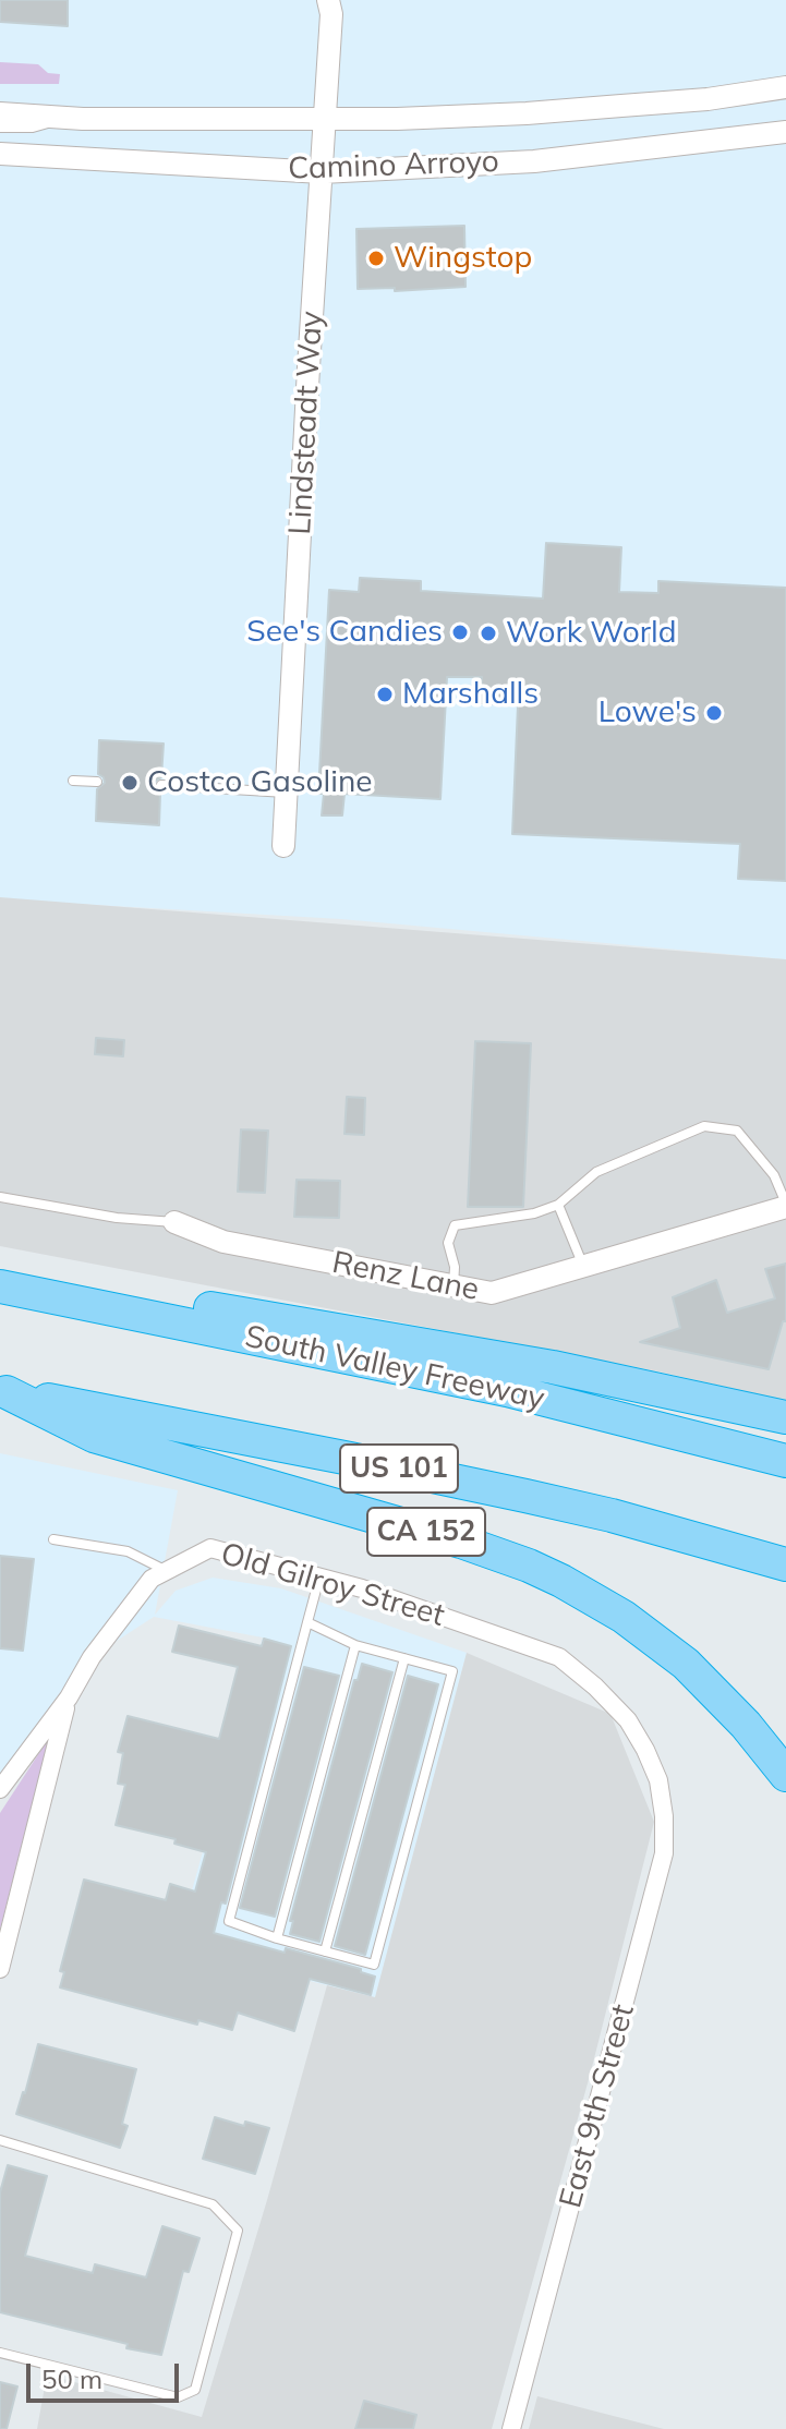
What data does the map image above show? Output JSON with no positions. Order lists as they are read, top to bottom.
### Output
{
  "streets": {
    "highway": ["South Valley Freeway", "US 101", "CA 152"],
    "street": [
      "Camino Arroyo",
      "Lindsteadt Way",
      "Renz Lane",
      "Old Gilroy Street",
      "East 9th Street"
    ]
  },
  "crossings": [
    ["Camino Arroyo", "Lindsteadt Way"],
    ["US 101", "CA 152"],
    ["Old Gilroy Street", "East 9th Street"]
  ],
  "places": [
    "Wingstop",
    "See's Candies",
    "Work World",
    "Marshalls",
    "Lowe's",
    "Costco Gasoline"
  ],
  "scale_bar": "50 m"
}
